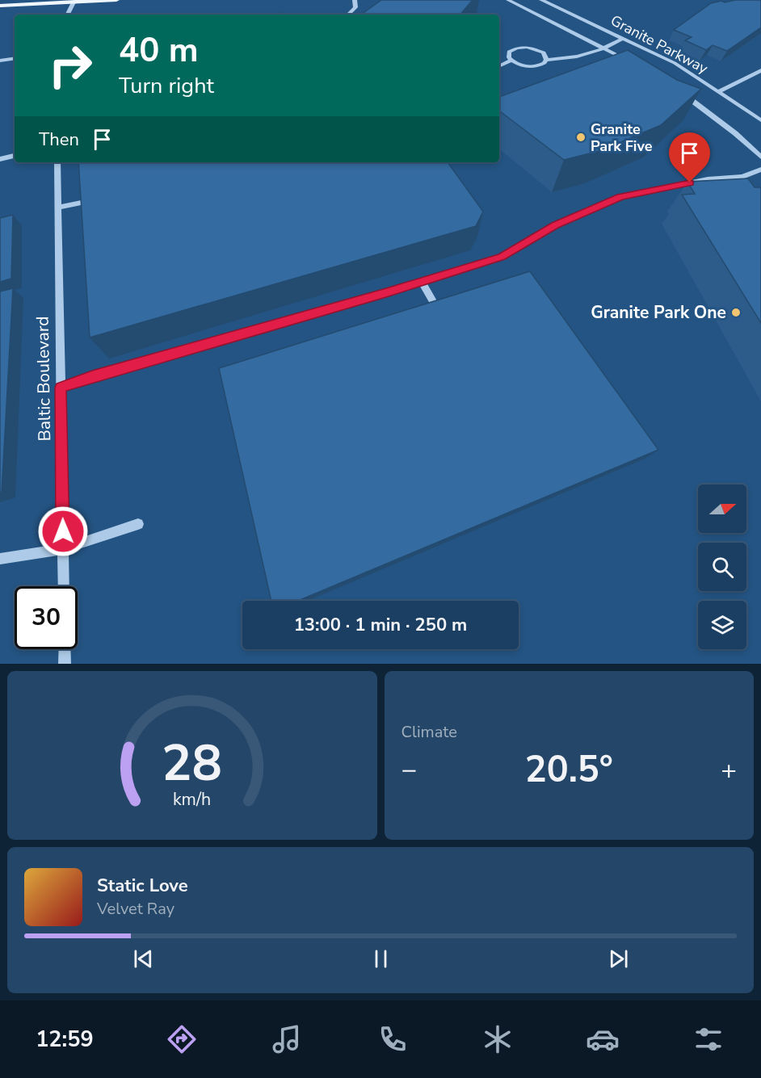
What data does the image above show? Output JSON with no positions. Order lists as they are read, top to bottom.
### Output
{
  "streets": {
    "street": ["Granite Parkway", "Baltic Boulevard"]
  },
  "places": ["Granite Park Five", "Granite Park One"],
  "north": "right",
  "page": {
    "turn": ["40 m", "Turn right"],
    "then": "Then",
    "limit": "30",
    "trip": "13:00 · 1 min · 250 m",
    "tile": "Climate",
    "heat": ["−", "20.5°", "+"],
    "song": ["Static Love", "Velvet Ray"],
    "tabs": "12:59",
    "gauge": ["28", "km/h"]
  }
}
